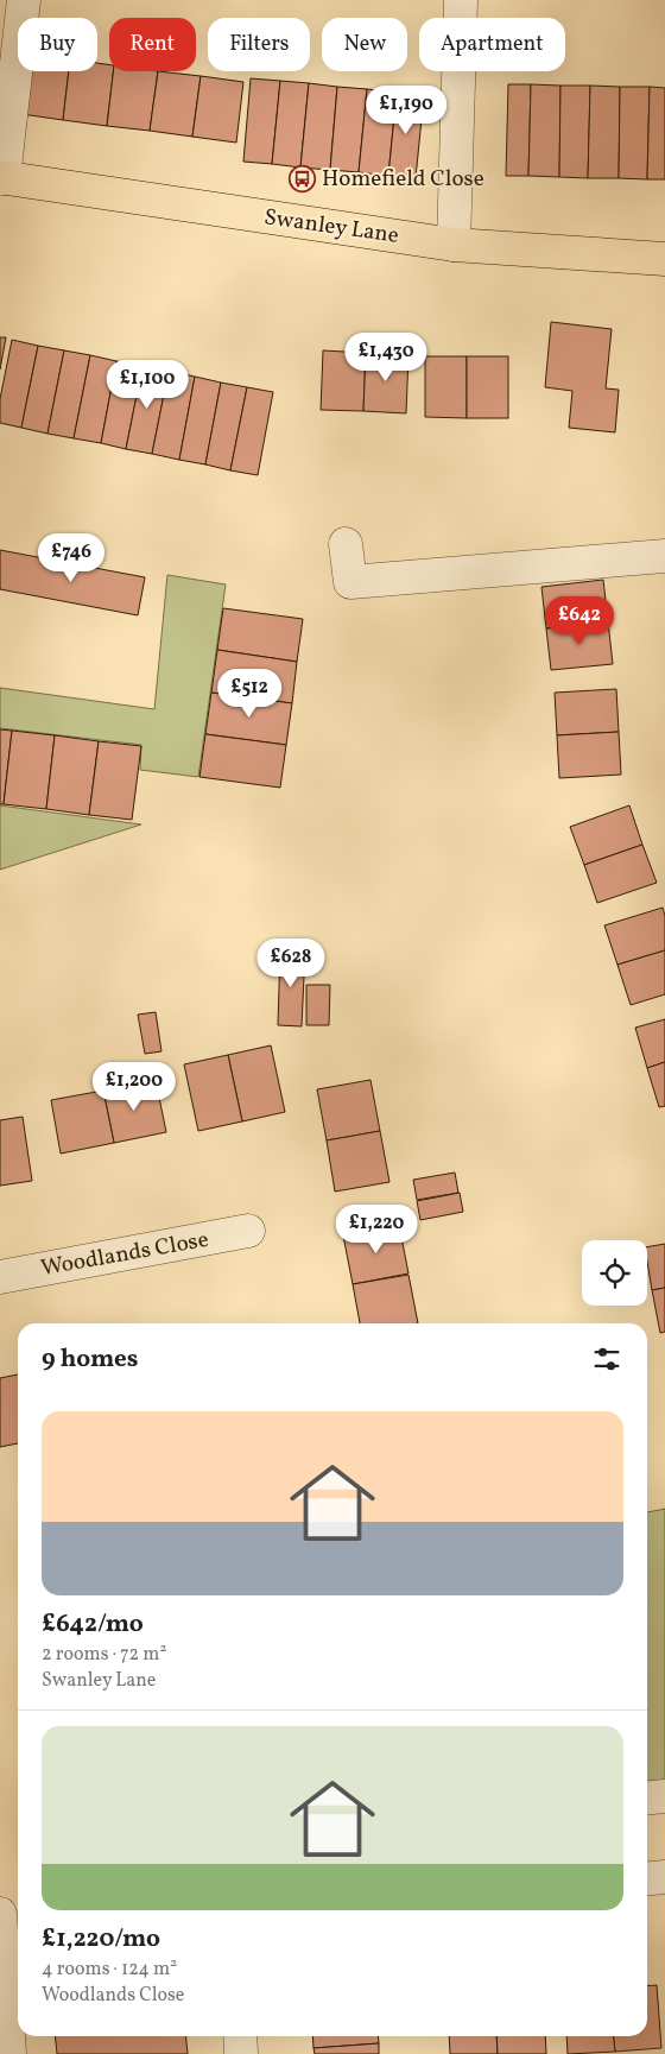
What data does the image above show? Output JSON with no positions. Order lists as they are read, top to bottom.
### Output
{
  "streets": {
    "main road": ["Swanley Lane"],
    "street": ["Woodlands Close"]
  },
  "places": {
    "bus stop": ["Homefield Close"]
  },
  "page": {
    "chip": [
      "Buy",
      "Rent",
      "Filters",
      "New",
      "Apartment"
    ],
    "price": [
      "£1,190",
      "£1,430",
      "£1,100",
      "£746",
      "£642",
      "£512",
      "£628",
      "£1,200",
      "£1,220"
    ],
    "heading": "9 homes",
    "list": [
      {
        "name": "£642/mo",
        "note": "2 rooms · 72 m² · Swanley Lane"
      },
      {
        "name": "£1,220/mo",
        "note": "4 rooms · 124 m² · Woodlands Close"
      }
    ]
  }
}
